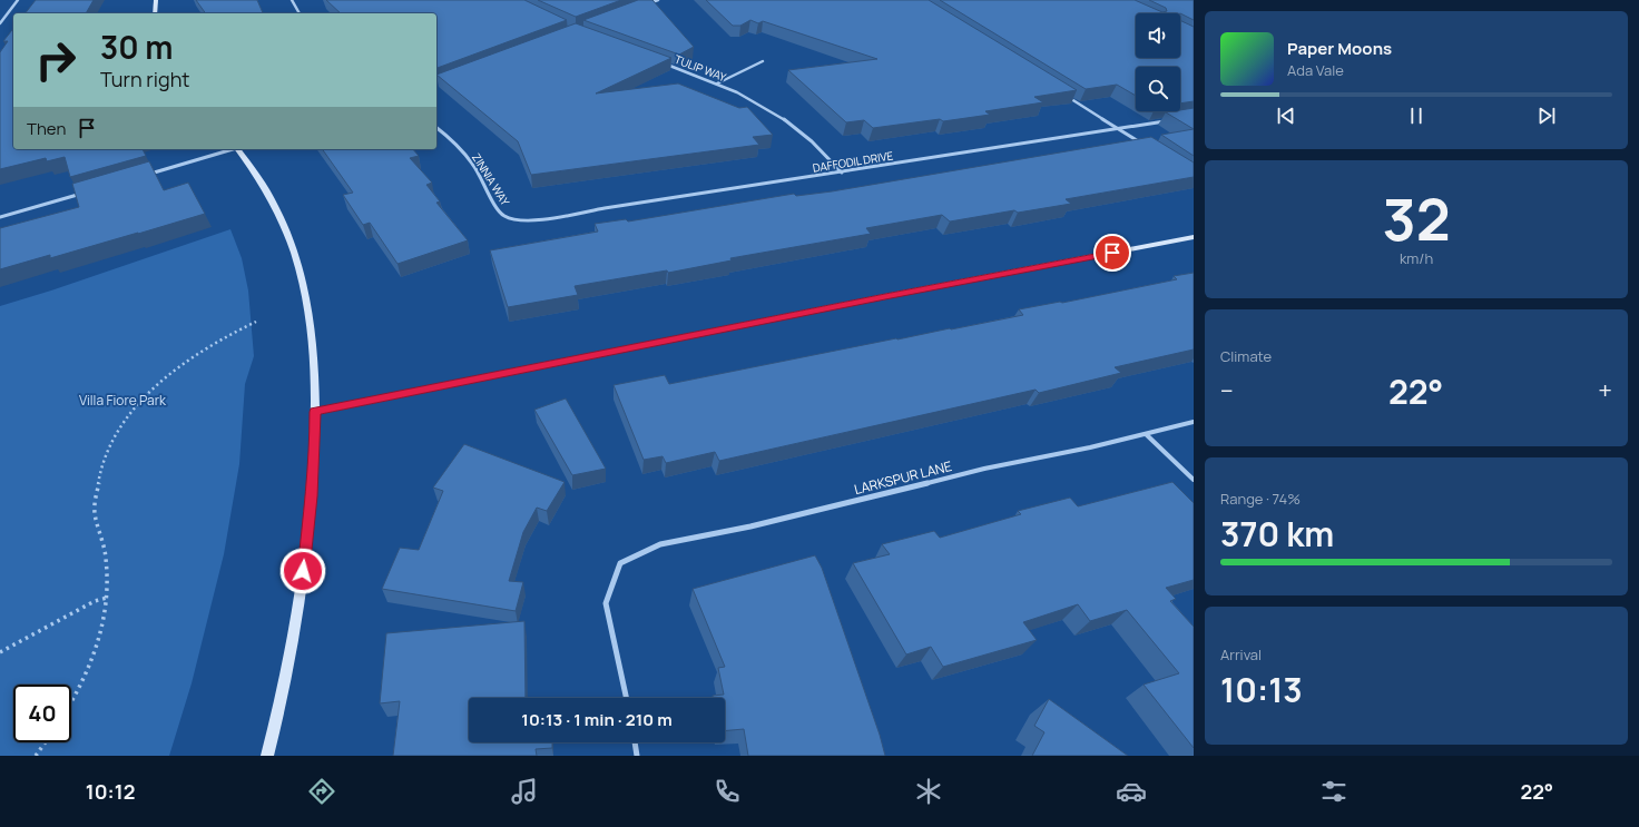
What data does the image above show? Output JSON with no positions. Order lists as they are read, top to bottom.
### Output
{
  "streets": {
    "street": [
      "TULIP WAY",
      "DAFFODIL DRIVE",
      "ZINNIA WAY",
      "LARKSPUR LANE"
    ]
  },
  "crossings": [
    ["TULIP WAY", "DAFFODIL DRIVE"],
    ["DAFFODIL DRIVE", "ZINNIA WAY"]
  ],
  "parks": ["Villa Fiore Park"],
  "page": {
    "turn": ["30 m", "Turn right"],
    "song": ["Paper Moons", "Ada Vale"],
    "then": "Then",
    "tile": [
      ["32", "km/h"],
      "Climate",
      ["Range · 74%", "370 km"],
      ["Arrival", "10:13"]
    ],
    "heat": ["−", "22°", "+"],
    "limit": "40",
    "trip": "10:13 · 1 min · 210 m",
    "tabs": ["10:12", "22°"]
  }
}
